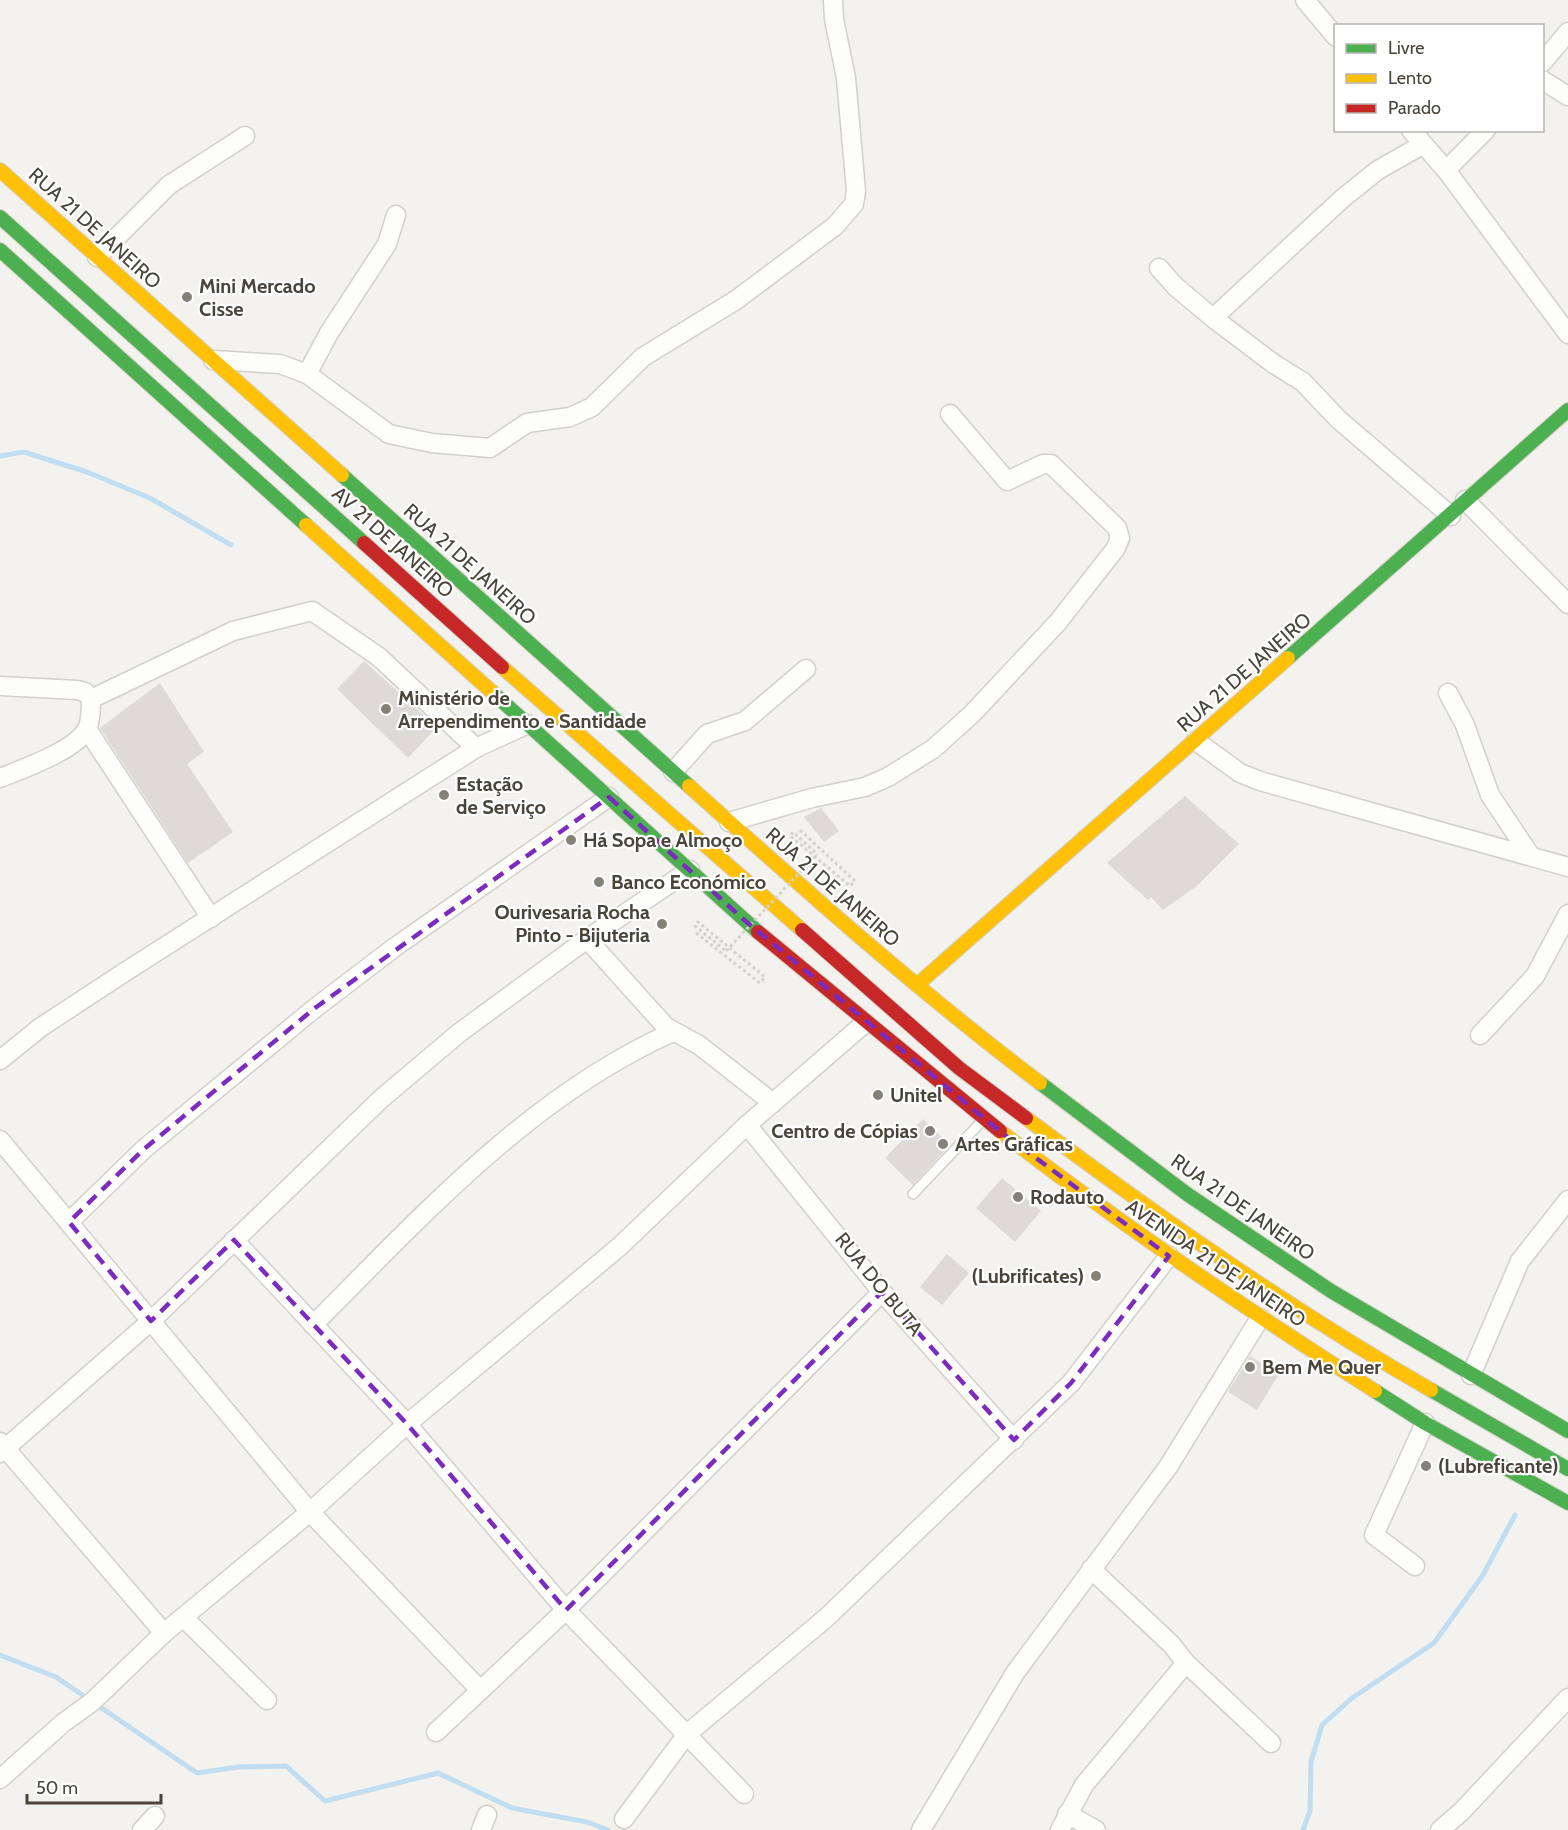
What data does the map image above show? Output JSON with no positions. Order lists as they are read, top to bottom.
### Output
{
  "streets": {
    "main road": ["RUA 21 DE JANEIRO", "AV 21 DE JANEIRO", "AVENIDA 21 DE JANEIRO"],
    "street": ["RUA DO BUTA"]
  },
  "crossings": [
    ["AV 21 DE JANEIRO", "AVENIDA 21 DE JANEIRO"]
  ],
  "places": [
    "Mini Mercado Cisse",
    "Ministério de Arrependimento e Santidade",
    "Estação de Serviço",
    "Há Sopa e Almoço",
    "Banco Económico",
    "Ourivesaria Rocha Pinto - Bijuteria",
    "Unitel",
    "Centro de Cópias",
    "Artes Gráficas",
    "Rodauto",
    "(Lubrificates)",
    "Bem Me Quer",
    "(Lubreficante)"
  ],
  "legend": ["Livre", "Lento", "Parado"],
  "scale_bar": "50 m"
}
